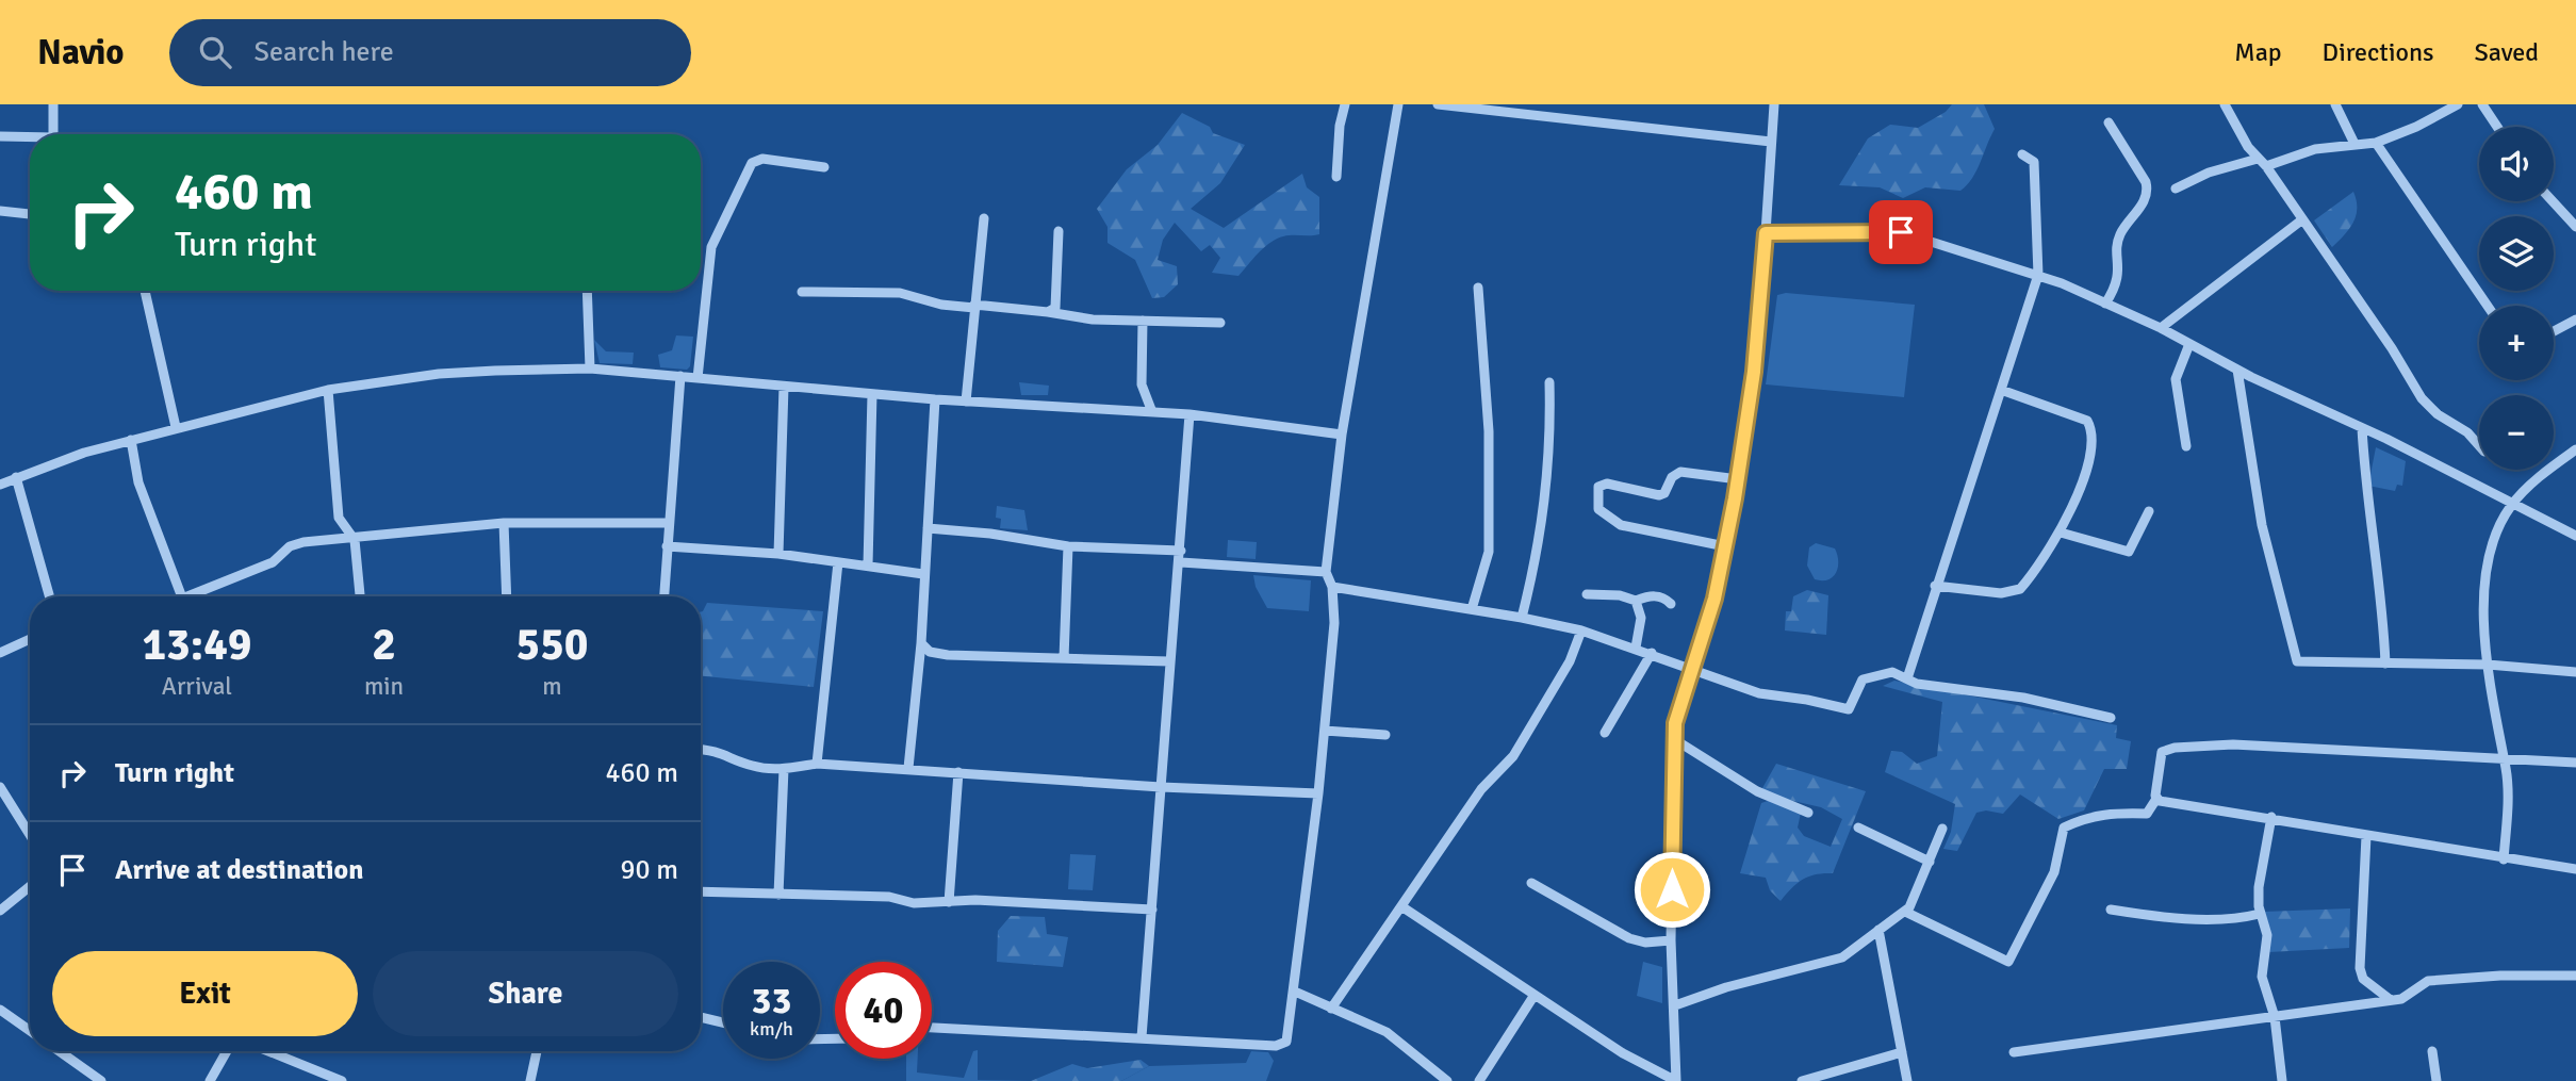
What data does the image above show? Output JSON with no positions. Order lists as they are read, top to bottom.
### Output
{
  "page": {
    "header": "Navio",
    "search": "Search here",
    "nav": ["Map", "Directions", "Saved"],
    "map_buttons": ["+", "−"],
    "turn": ["460 m", "Turn right"],
    "eta": [
      "13:49",
      "Arrival",
      "2",
      "min",
      "550",
      "m"
    ],
    "list": [
      {
        "name": "Turn right",
        "value": "460 m"
      },
      {
        "name": "Arrive at destination",
        "value": "90 m"
      }
    ],
    "buttons": ["Exit", "Share"],
    "speed": "33 km/h",
    "limit": "40"
  }
}
